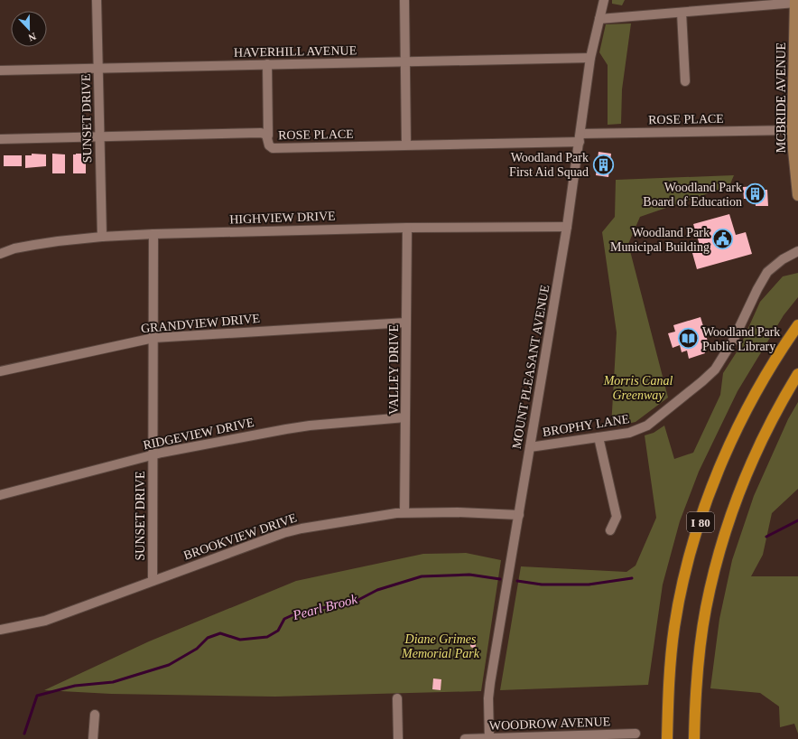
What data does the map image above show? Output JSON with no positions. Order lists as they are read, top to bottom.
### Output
{
  "streets": {
    "highway": ["I 80"],
    "main road": ["MCBRIDE AVENUE"],
    "street": [
      "HAVERHILL AVENUE",
      "SUNSET DRIVE",
      "ROSE PLACE",
      "HIGHVIEW DRIVE",
      "GRANDVIEW DRIVE",
      "MOUNT PLEASANT AVENUE",
      "VALLEY DRIVE",
      "BROPHY LANE",
      "RIDGEVIEW DRIVE",
      "BROOKVIEW DRIVE",
      "WOODROW AVENUE"
    ]
  },
  "crossings": [
    ["HAVERHILL AVENUE", "SUNSET DRIVE"],
    ["HAVERHILL AVENUE", "MOUNT PLEASANT AVENUE"],
    ["MCBRIDE AVENUE", "ROSE PLACE"],
    ["SUNSET DRIVE", "ROSE PLACE"],
    ["SUNSET DRIVE", "HIGHVIEW DRIVE"],
    ["SUNSET DRIVE", "GRANDVIEW DRIVE"],
    ["SUNSET DRIVE", "RIDGEVIEW DRIVE"],
    ["SUNSET DRIVE", "BROOKVIEW DRIVE"],
    ["ROSE PLACE", "MOUNT PLEASANT AVENUE"],
    ["HIGHVIEW DRIVE", "MOUNT PLEASANT AVENUE"],
    ["HIGHVIEW DRIVE", "VALLEY DRIVE"],
    ["GRANDVIEW DRIVE", "VALLEY DRIVE"],
    ["MOUNT PLEASANT AVENUE", "BROPHY LANE"],
    ["MOUNT PLEASANT AVENUE", "BROOKVIEW DRIVE"],
    ["MOUNT PLEASANT AVENUE", "WOODROW AVENUE"],
    ["VALLEY DRIVE", "RIDGEVIEW DRIVE"],
    ["VALLEY DRIVE", "BROOKVIEW DRIVE"]
  ],
  "water": ["Pearl Brook"],
  "parks": ["Morris Canal Greenway", "Diane Grimes Memorial Park"],
  "places": {
    "building": ["Woodland Park First Aid Squad", "Woodland Park Board of Education"],
    "public building": ["Woodland Park Municipal Building"],
    "library": ["Woodland Park Public Library"]
  },
  "north": "bottom"
}
